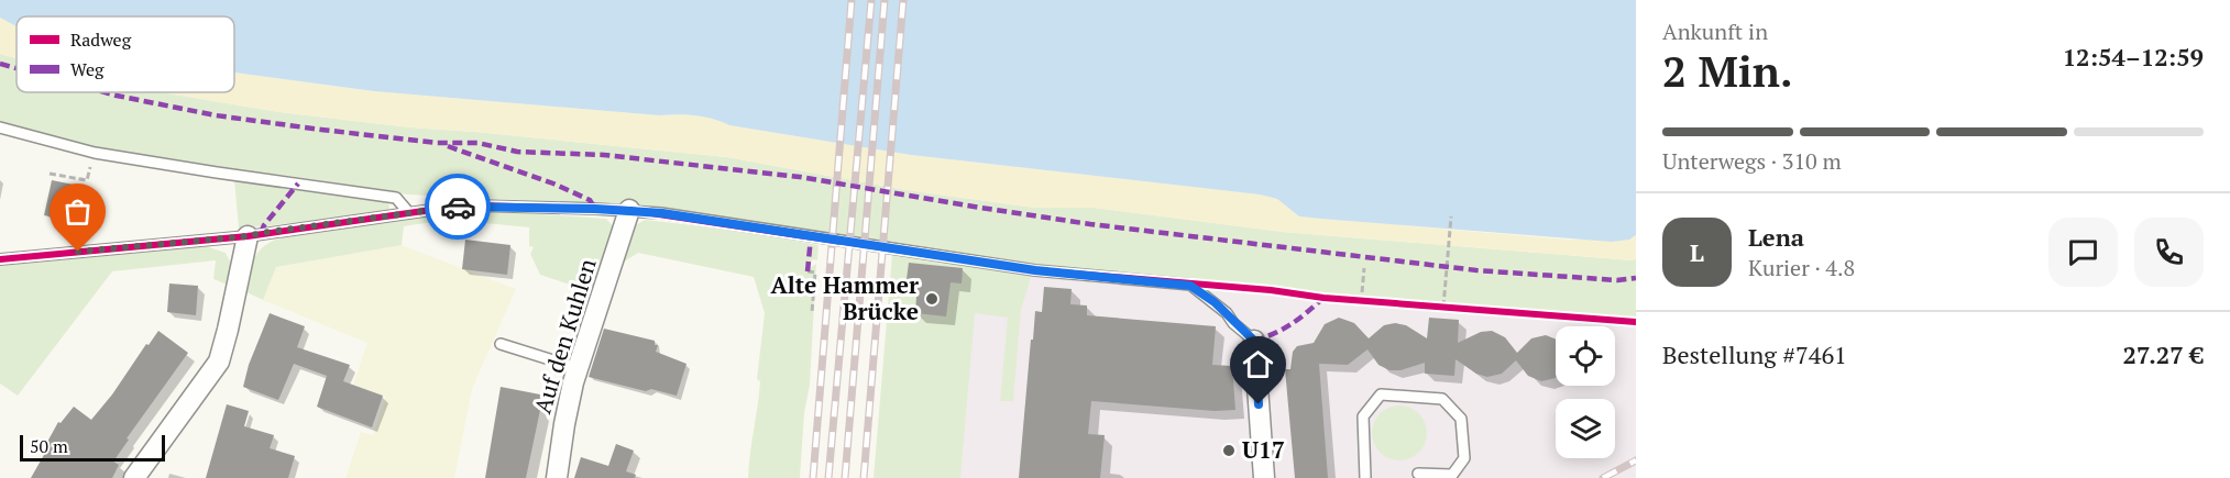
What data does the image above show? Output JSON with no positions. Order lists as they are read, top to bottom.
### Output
{
  "streets": {
    "street": ["Auf den Kuhlen"]
  },
  "places": ["Alte Hammer Brücke", "U17"],
  "legend": ["Radweg", "Weg"],
  "scale_bar": "50 m",
  "page": {
    "heading": ["2 Min.", "Ankunft in", "12:54–12:59"],
    "panel": [
      "Lena",
      "Kurier · 4.8",
      "Bestellung #7461",
      "27.27 €"
    ],
    "bar": "Unterwegs · 310 m",
    "round": "L",
    "scale": "50 m"
  }
}
